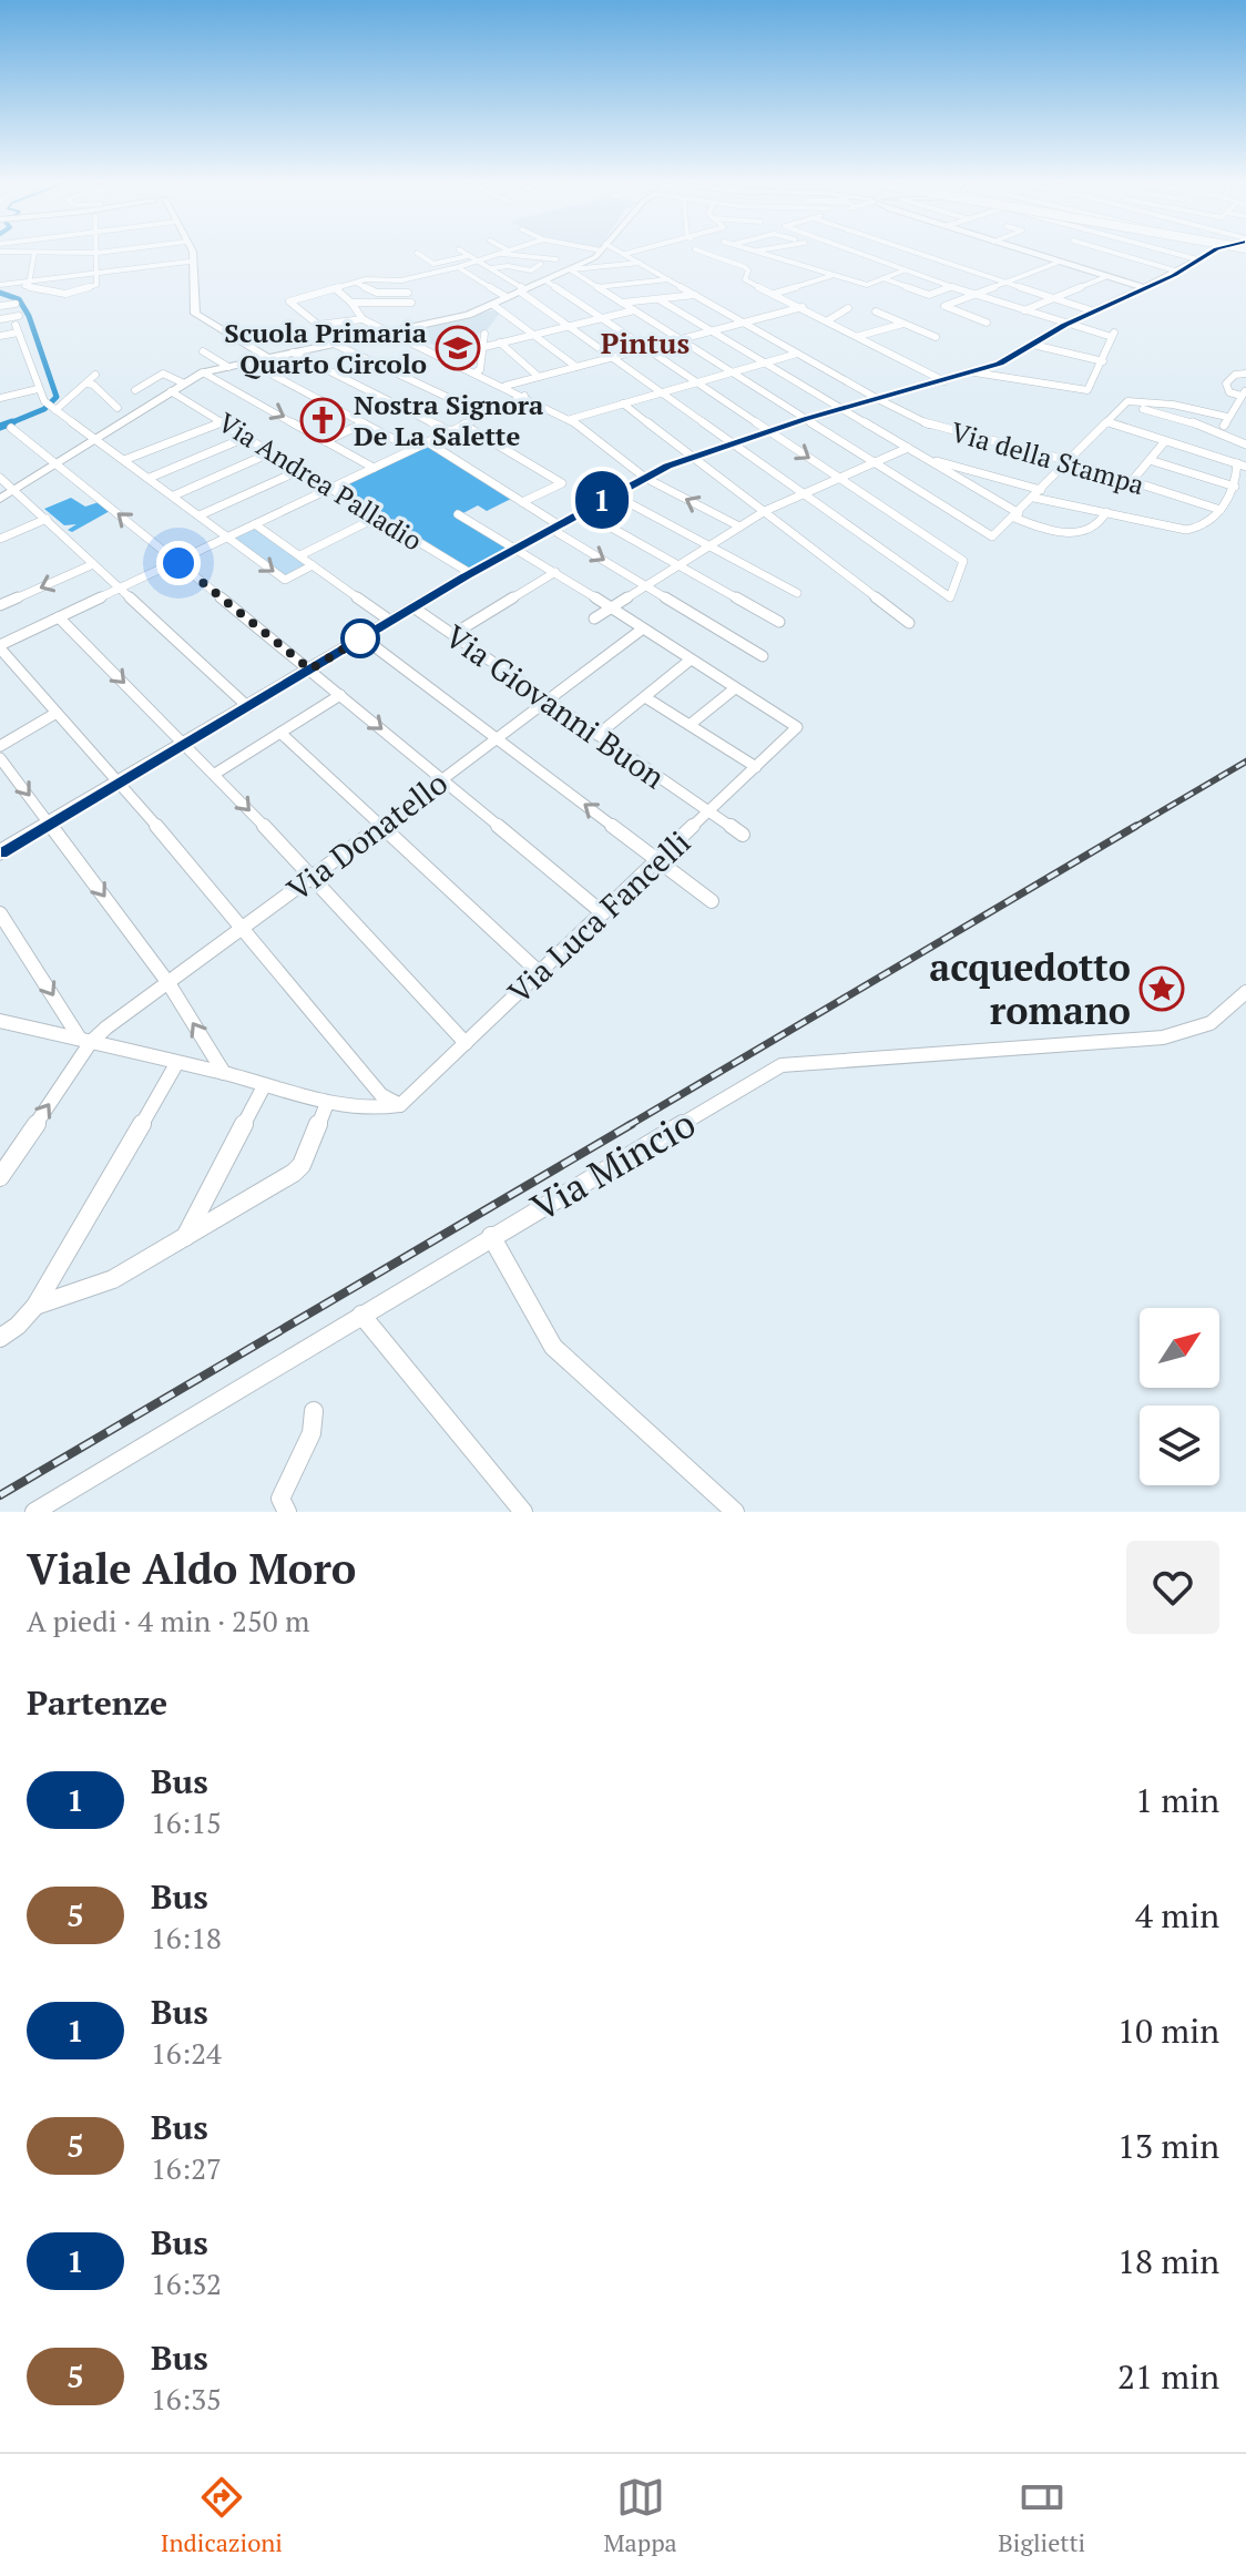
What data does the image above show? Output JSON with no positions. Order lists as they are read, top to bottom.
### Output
{
  "streets": {
    "street": [
      "Via della Stampa",
      "Via Andrea Palladio",
      "Via Giovanni Buon",
      "Via Donatello",
      "Via Luca Fancelli",
      "Via Mincio"
    ]
  },
  "crossings": [
    ["Via Giovanni Buon", "Via Donatello"],
    ["Via Giovanni Buon", "Via Luca Fancelli"]
  ],
  "districts": ["Pintus"],
  "places": {
    "school or university": ["Scuola Primaria Quarto Circolo"],
    "church": ["Nostra Signora De La Salette"],
    "place": ["acquedotto romano"]
  },
  "lines": ["bus line 1"],
  "north": "top right",
  "page": {
    "on_map": "1",
    "heading": [
      ["Viale Aldo Moro", "A piedi · 4 min · 250 m"],
      "Partenze"
    ],
    "list": [
      {
        "mark": "1",
        "name": "Bus",
        "note": "16:15",
        "value": "1 min"
      },
      {
        "mark": "5",
        "name": "Bus",
        "note": "16:18",
        "value": "4 min"
      },
      {
        "mark": "1",
        "name": "Bus",
        "note": "16:24",
        "value": "10 min"
      },
      {
        "mark": "5",
        "name": "Bus",
        "note": "16:27",
        "value": "13 min"
      },
      {
        "mark": "1",
        "name": "Bus",
        "note": "16:32",
        "value": "18 min"
      },
      {
        "mark": "5",
        "name": "Bus",
        "note": "16:35",
        "value": "21 min"
      }
    ],
    "tabs": ["Indicazioni", "Mappa", "Biglietti"]
  }
}
